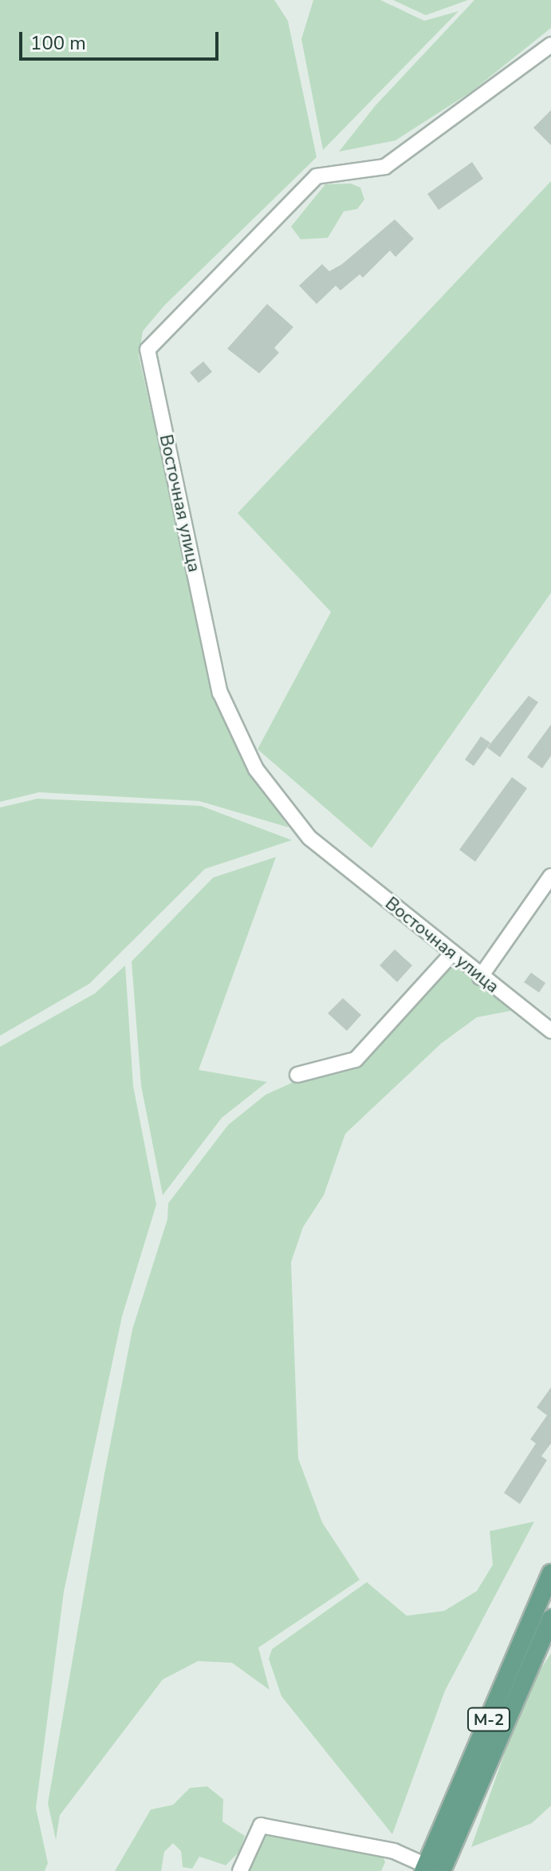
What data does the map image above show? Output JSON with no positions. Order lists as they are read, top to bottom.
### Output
{
  "streets": {
    "main road": ["М-2"],
    "street": ["Восточная улица"]
  },
  "scale_bar": "100 m"
}
